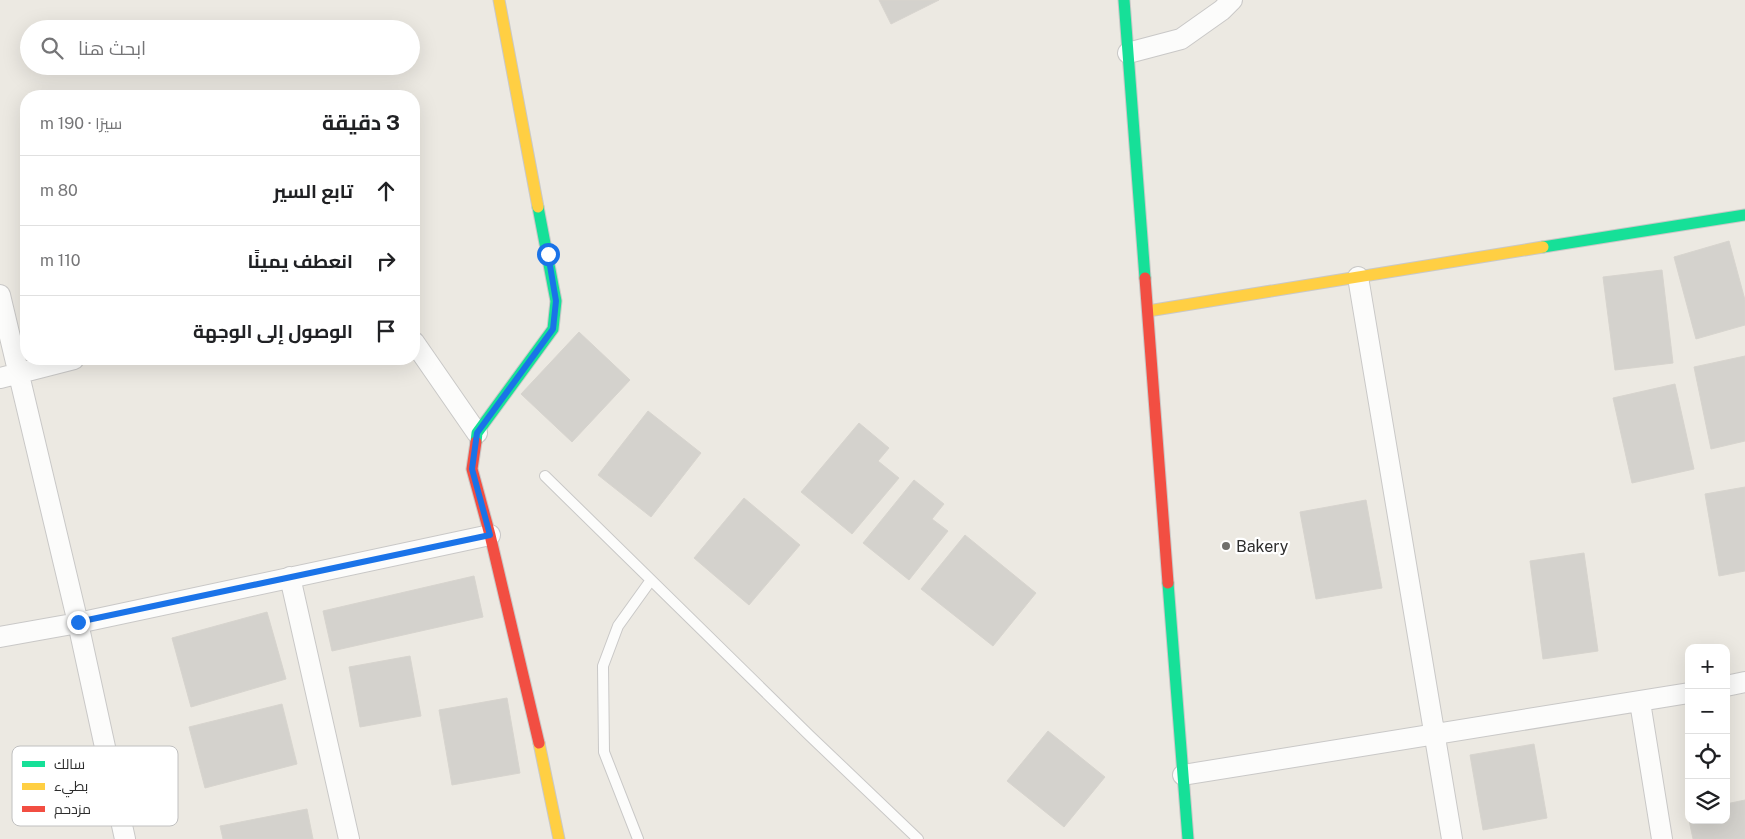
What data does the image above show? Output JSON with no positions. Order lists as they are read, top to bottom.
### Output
{
  "places": ["Bakery"],
  "legend": ["سالك", "بطيء", "مزدحم"],
  "page": {
    "search": "ابحث هنا",
    "heading": ["3 دقيقة", "سيرًا · 190 m"],
    "list": [
      ["تابع السير", "80 m"],
      ["انعطف يمينًا", "110 m"],
      "الوصول إلى الوجهة"
    ],
    "map_buttons": ["+", "−"]
  }
}
